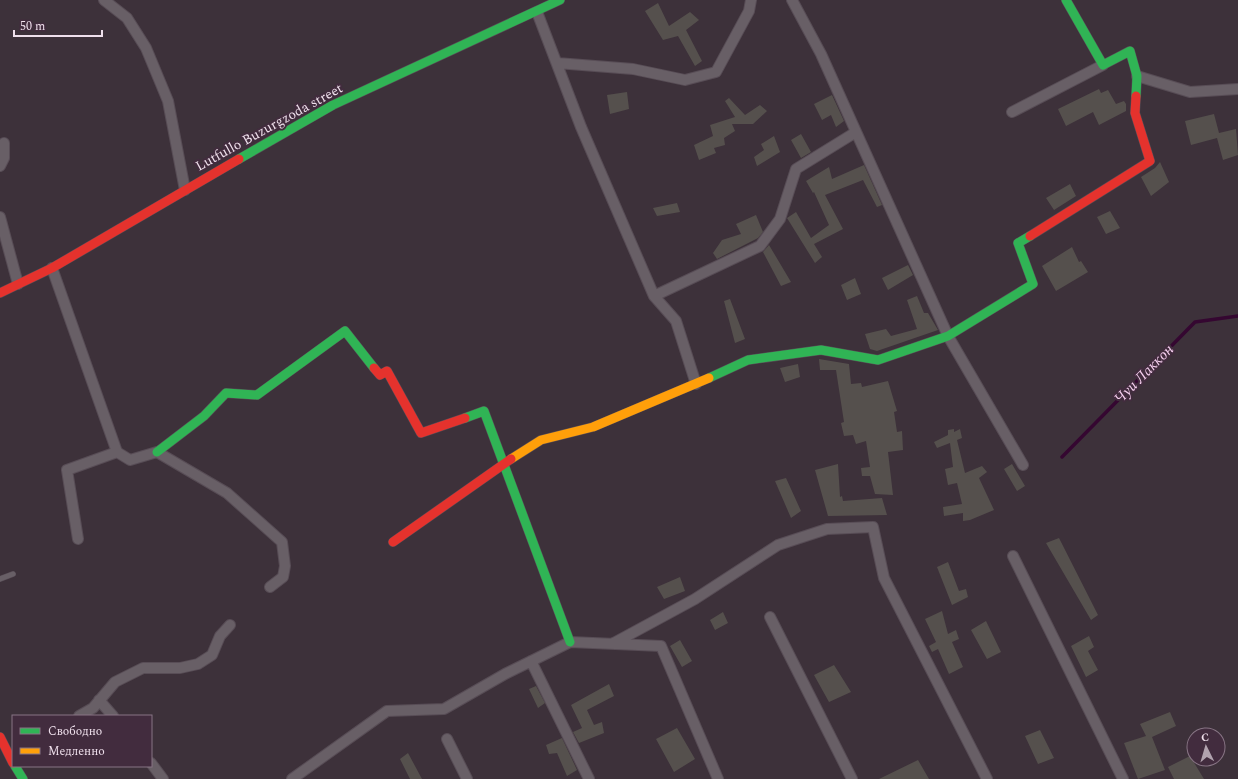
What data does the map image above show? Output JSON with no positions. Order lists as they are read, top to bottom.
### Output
{
  "streets": {
    "street": ["Lutfullo Buzurgzoda street"]
  },
  "water": ["Чуи Лаккон"],
  "legend": ["Свободно", "Медленно"],
  "scale_bar": "50 m",
  "north": "top"
}
